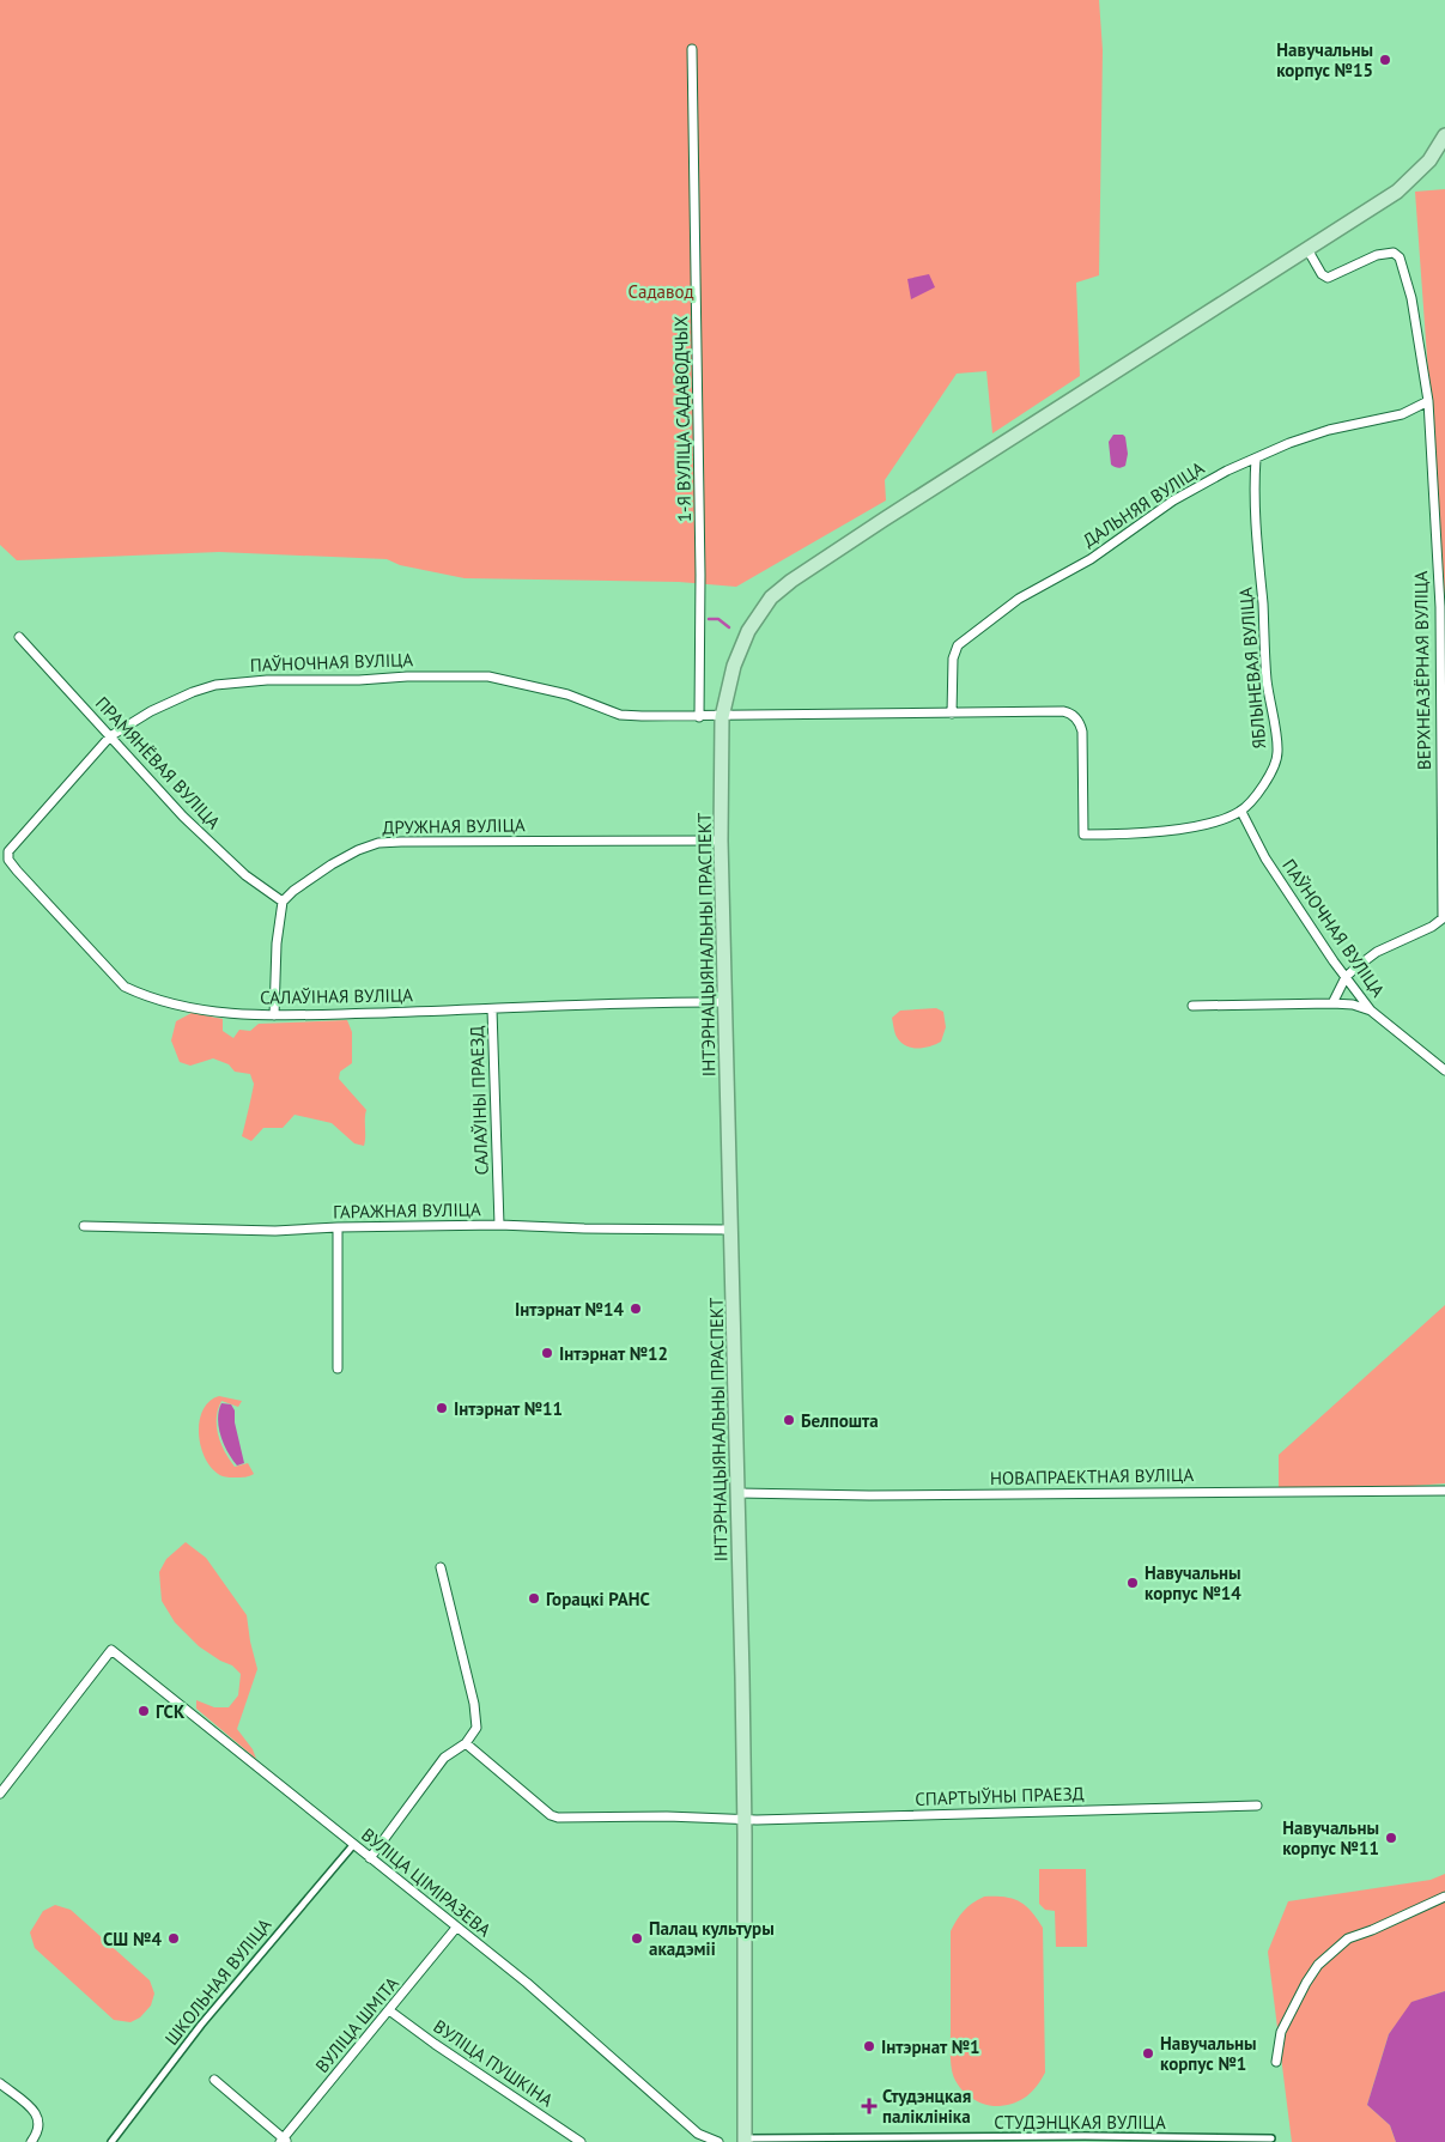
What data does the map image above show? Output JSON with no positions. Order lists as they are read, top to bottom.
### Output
{
  "streets": {
    "main road": ["ІНТЭРНАЦЫЯНАЛЬНЫ ПРАСПЕКТ"],
    "street": [
      "1-Я ВУЛІЦА САДАВОДЧЫХ",
      "ДАЛЬНЯЯ ВУЛІЦА",
      "ПАЎНОЧНАЯ ВУЛІЦА",
      "ЯБЛЫНЕВАЯ ВУЛІЦА",
      "ВЕРХНЕАЗЁРНАЯ ВУЛІЦА",
      "ПРАМЯНЁВАЯ ВУЛІЦА",
      "ДРУЖНАЯ ВУЛІЦА",
      "САЛАЎІНАЯ ВУЛІЦА",
      "САЛАЎІНЫ ПРАЕЗД",
      "ГАРАЖНАЯ ВУЛІЦА",
      "НОВАПРАЕКТНАЯ ВУЛІЦА",
      "СПАРТЫЎНЫ ПРАЕЗД",
      "ВУЛІЦА ЦІМІРАЗЕВА",
      "ШКОЛЬНАЯ ВУЛІЦА",
      "ВУЛІЦА ШМІТА",
      "ВУЛІЦА ПУШКІНА",
      "СТУДЭНЦКАЯ ВУЛІЦА"
    ]
  },
  "crossings": [
    ["1-Я ВУЛІЦА САДАВОДЧЫХ", "ПАЎНОЧНАЯ ВУЛІЦА"],
    ["ДАЛЬНЯЯ ВУЛІЦА", "ЯБЛЫНЕВАЯ ВУЛІЦА"],
    ["ДАЛЬНЯЯ ВУЛІЦА", "ВЕРХНЕАЗЁРНАЯ ВУЛІЦА"],
    ["ПАЎНОЧНАЯ ВУЛІЦА", "ЯБЛЫНЕВАЯ ВУЛІЦА"],
    ["ПАЎНОЧНАЯ ВУЛІЦА", "ВЕРХНЕАЗЁРНАЯ ВУЛІЦА"],
    ["ПАЎНОЧНАЯ ВУЛІЦА", "ПРАМЯНЁВАЯ ВУЛІЦА"],
    ["ПАЎНОЧНАЯ ВУЛІЦА", "ІНТЭРНАЦЫЯНАЛЬНЫ ПРАСПЕКТ"],
    ["ПАЎНОЧНАЯ ВУЛІЦА", "САЛАЎІНАЯ ВУЛІЦА"],
    ["ВЕРХНЕАЗЁРНАЯ ВУЛІЦА", "ІНТЭРНАЦЫЯНАЛЬНЫ ПРАСПЕКТ"],
    ["ПРАМЯНЁВАЯ ВУЛІЦА", "ДРУЖНАЯ ВУЛІЦА"],
    ["ДРУЖНАЯ ВУЛІЦА", "ІНТЭРНАЦЫЯНАЛЬНЫ ПРАСПЕКТ"],
    ["ІНТЭРНАЦЫЯНАЛЬНЫ ПРАСПЕКТ", "САЛАЎІНАЯ ВУЛІЦА"],
    ["ІНТЭРНАЦЫЯНАЛЬНЫ ПРАСПЕКТ", "ГАРАЖНАЯ ВУЛІЦА"],
    ["ІНТЭРНАЦЫЯНАЛЬНЫ ПРАСПЕКТ", "НОВАПРАЕКТНАЯ ВУЛІЦА"],
    ["ІНТЭРНАЦЫЯНАЛЬНЫ ПРАСПЕКТ", "СПАРТЫЎНЫ ПРАЕЗД"],
    ["ІНТЭРНАЦЫЯНАЛЬНЫ ПРАСПЕКТ", "СТУДЭНЦКАЯ ВУЛІЦА"],
    ["САЛАЎІНАЯ ВУЛІЦА", "САЛАЎІНЫ ПРАЕЗД"],
    ["САЛАЎІНЫ ПРАЕЗД", "ГАРАЖНАЯ ВУЛІЦА"],
    ["ВУЛІЦА ЦІМІРАЗЕВА", "ШКОЛЬНАЯ ВУЛІЦА"],
    ["ВУЛІЦА ЦІМІРАЗЕВА", "ВУЛІЦА ШМІТА"],
    ["ВУЛІЦА ШМІТА", "ВУЛІЦА ПУШКІНА"]
  ],
  "parks": ["Садавод"],
  "places": {
    "other": [
      "Навучальны корпус №15",
      "Інтэрнат №14",
      "Інтэрнат №12",
      "Інтэрнат №11",
      "Белпошта",
      "Навучальны корпус №14",
      "Горацкі РАНС",
      "ГСК",
      "Навучальны корпус №11",
      "СШ №4",
      "Палац культуры акадэміі",
      "Інтэрнат №1",
      "Навучальны корпус №1"
    ],
    "health": ["Студэнцкая паліклініка"]
  }
}
